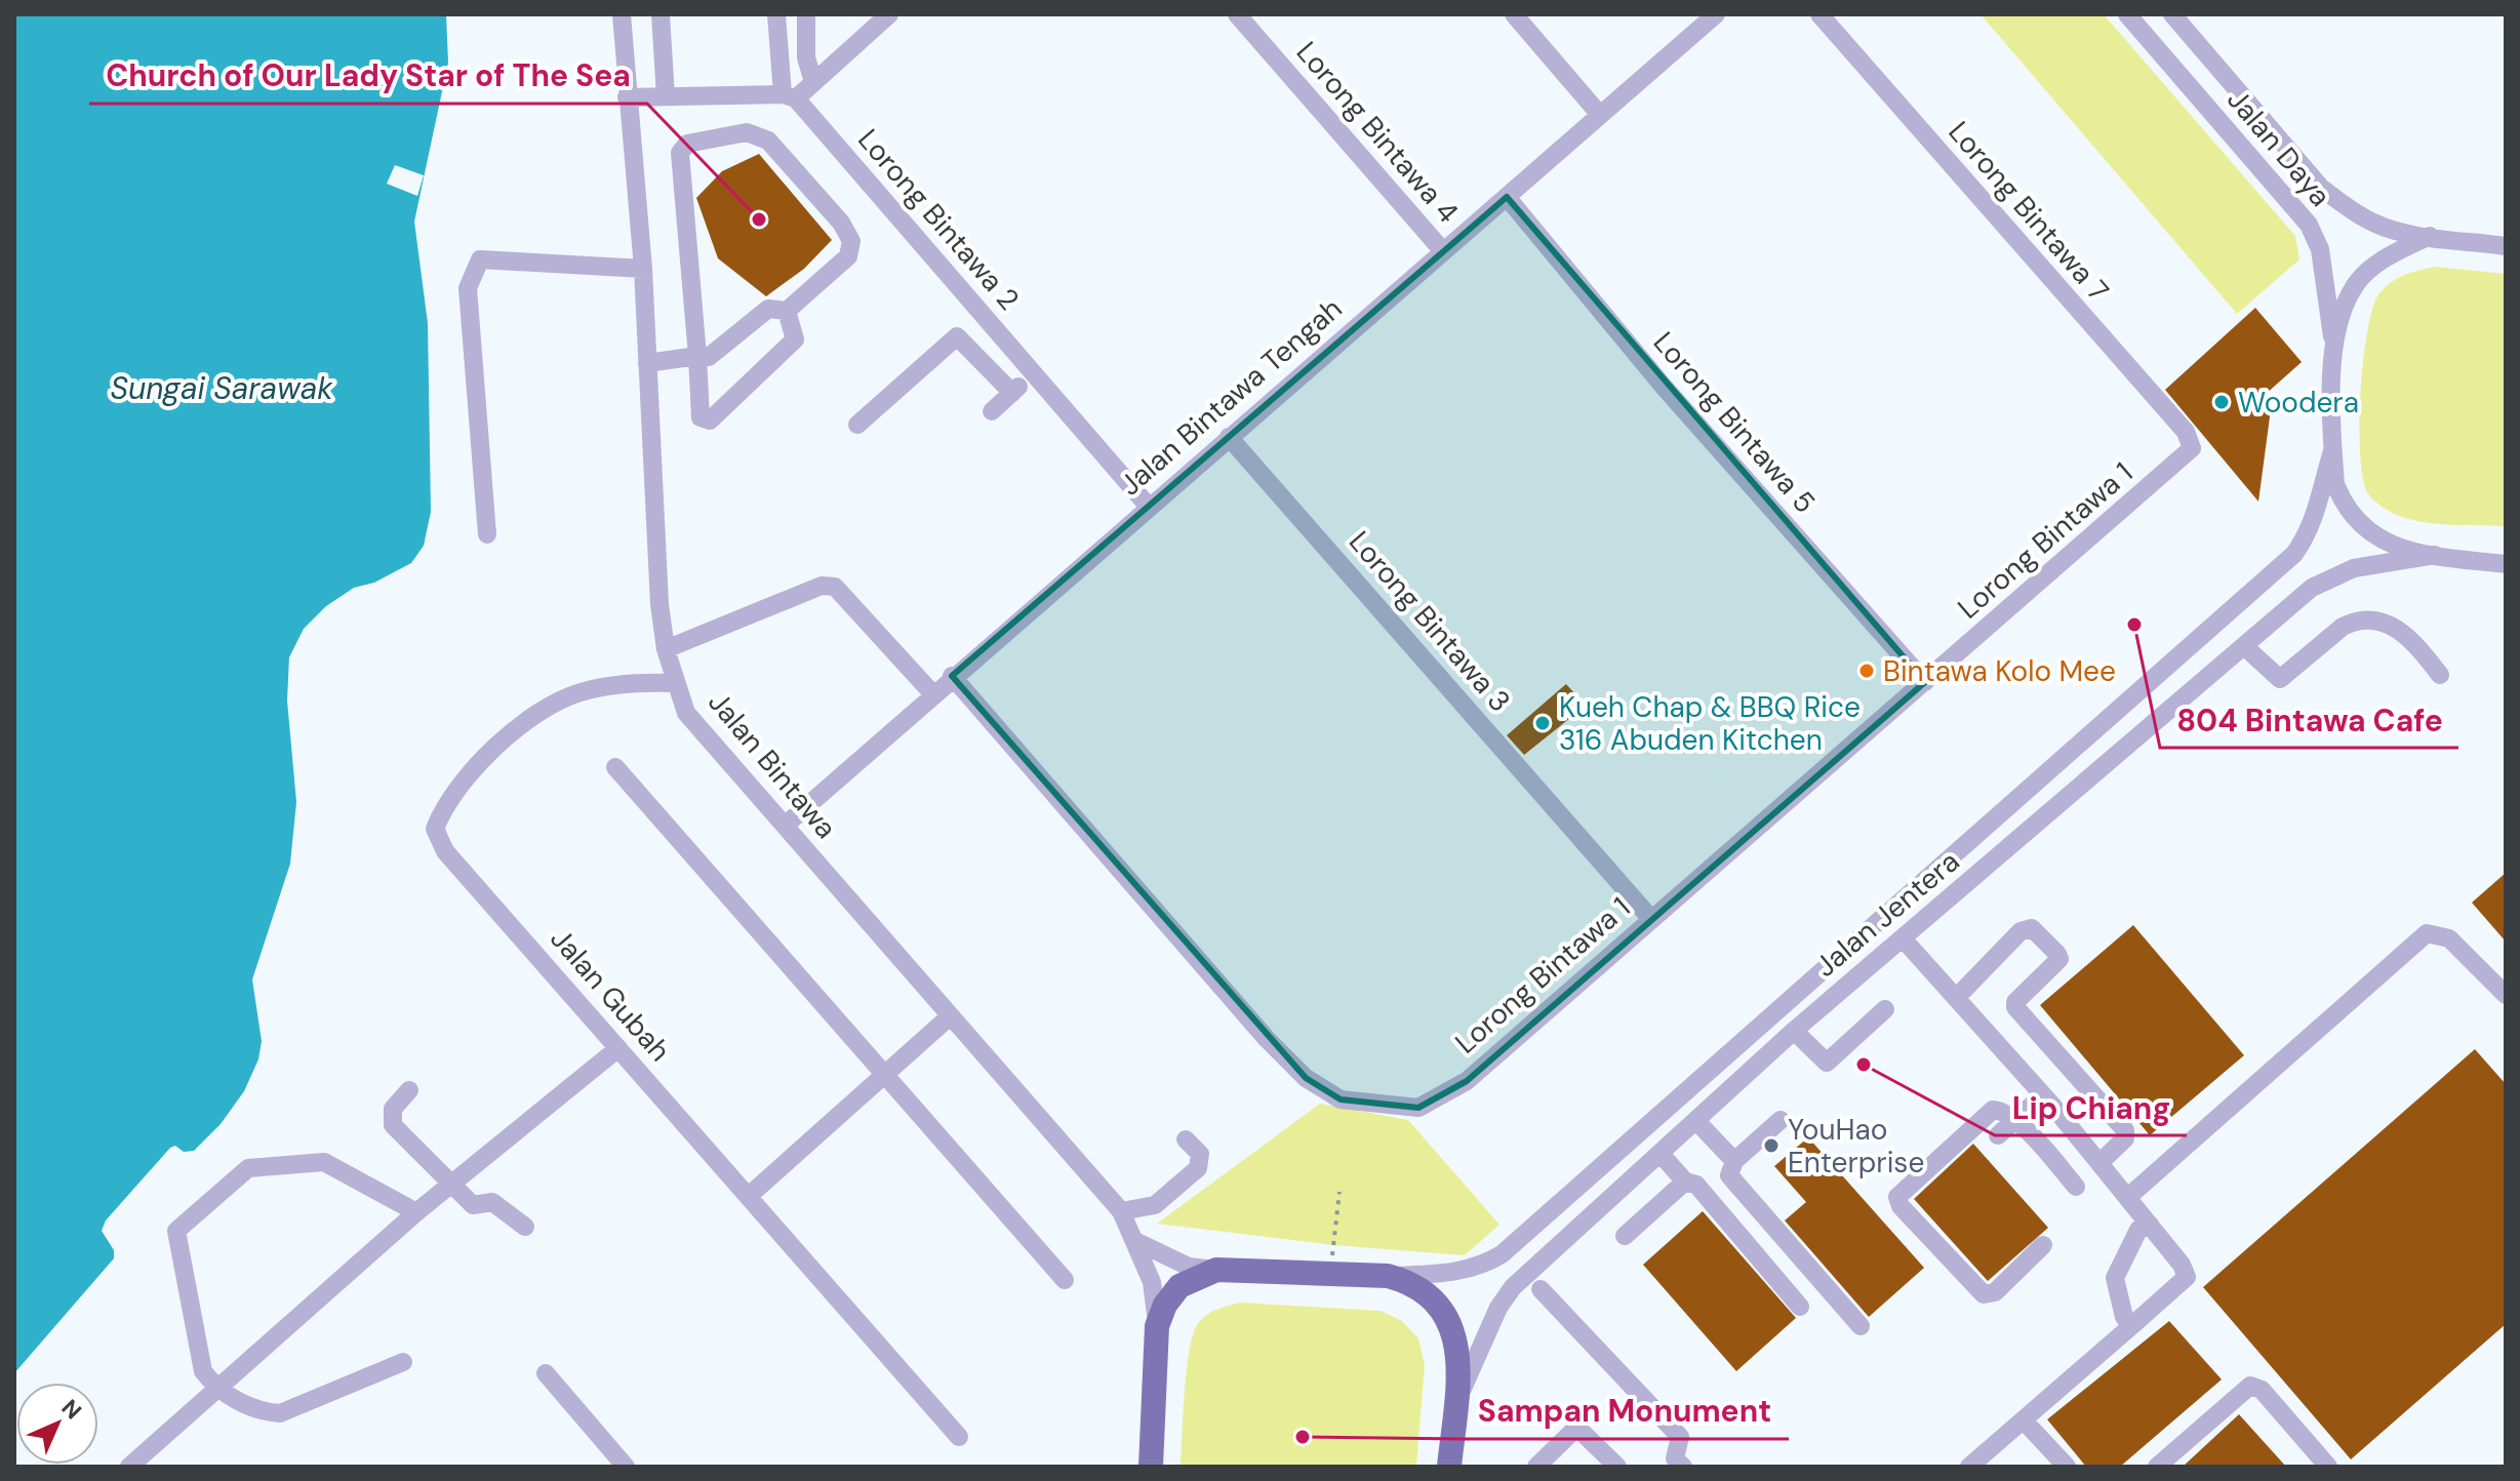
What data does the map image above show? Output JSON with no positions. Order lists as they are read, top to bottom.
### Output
{
  "streets": {
    "street": [
      "Lorong Bintawa 4",
      "Jalan Daya",
      "Lorong Bintawa 7",
      "Lorong Bintawa 2",
      "Jalan Bintawa Tengah",
      "Lorong Bintawa 5",
      "Lorong Bintawa 1",
      "Lorong Bintawa 3",
      "Jalan Bintawa",
      "Jalan Jentera",
      "Jalan Gubah"
    ]
  },
  "crossings": [
    ["Lorong Bintawa 4", "Jalan Bintawa Tengah"],
    ["Lorong Bintawa 7", "Lorong Bintawa 1"],
    ["Lorong Bintawa 2", "Jalan Bintawa Tengah"],
    ["Jalan Bintawa Tengah", "Lorong Bintawa 5"],
    ["Jalan Bintawa Tengah", "Lorong Bintawa 1"],
    ["Jalan Bintawa Tengah", "Lorong Bintawa 3"],
    ["Jalan Bintawa Tengah", "Jalan Bintawa"],
    ["Lorong Bintawa 5", "Lorong Bintawa 1"],
    ["Lorong Bintawa 1", "Lorong Bintawa 3"],
    ["Jalan Bintawa", "Jalan Gubah"]
  ],
  "water": ["Sungai Sarawak"],
  "places": [
    "Church of Our Lady Star of The Sea",
    "Woodera",
    "804 Bintawa Cafe",
    "Bintawa Kolo Mee",
    "Kueh Chap & BBQ Rice 316 Abuden Kitchen",
    "Lip Chiang",
    "YouHao Enterprise",
    "Sampan Monument"
  ],
  "north": "top right"
}
